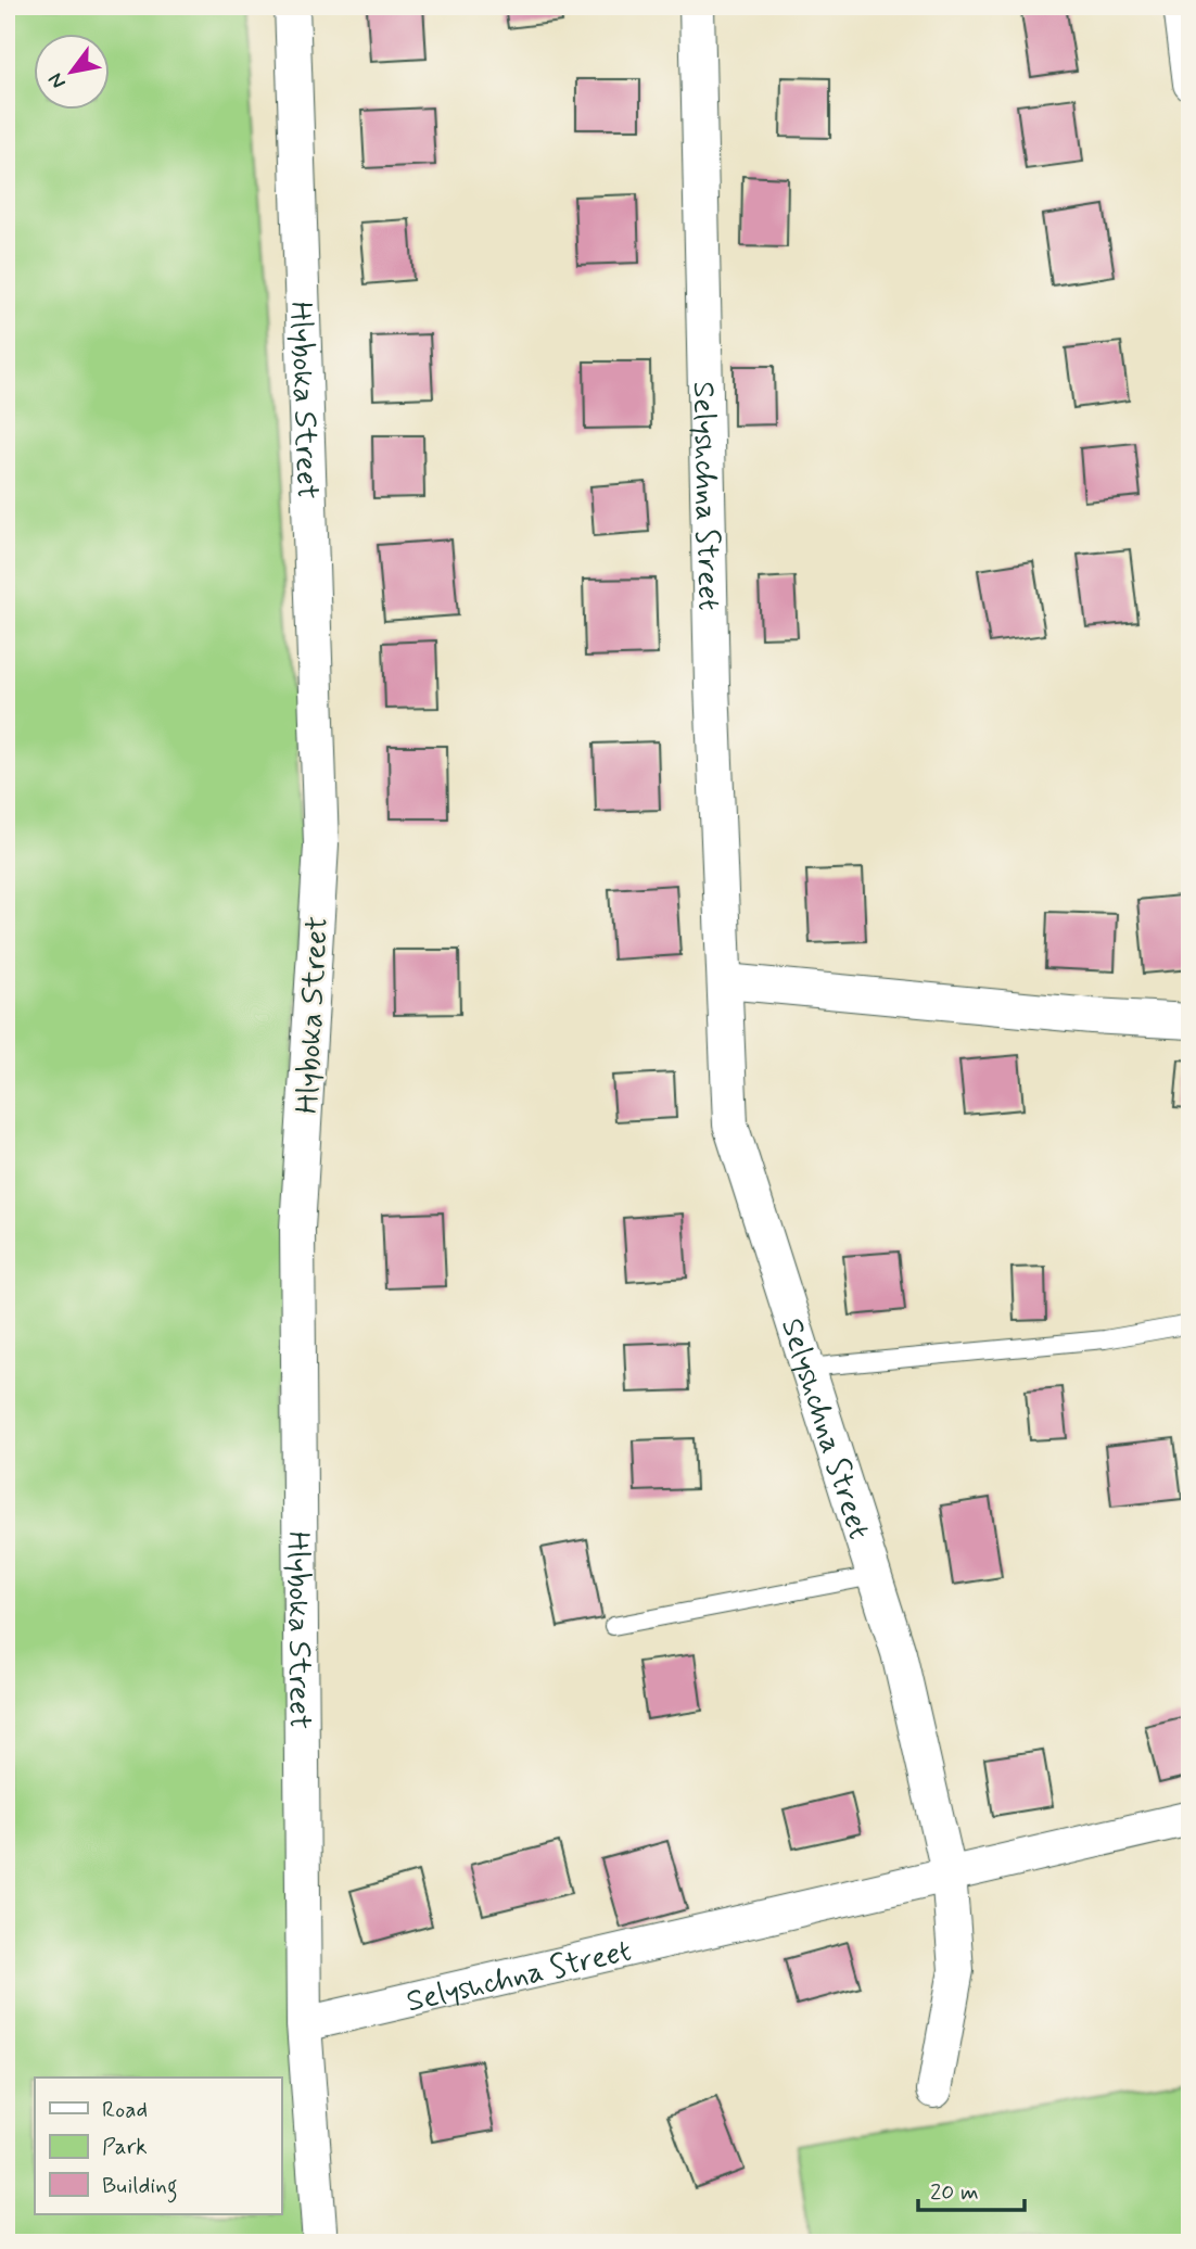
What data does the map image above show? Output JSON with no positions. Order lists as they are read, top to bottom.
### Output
{
  "streets": {
    "street": ["Hlyboka Street", "Selyshchna Street"]
  },
  "crossings": [
    ["Hlyboka Street", "Selyshchna Street"]
  ],
  "legend": ["Road", "Park", "Building"],
  "scale_bar": "20 m",
  "north": "bottom left"
}
